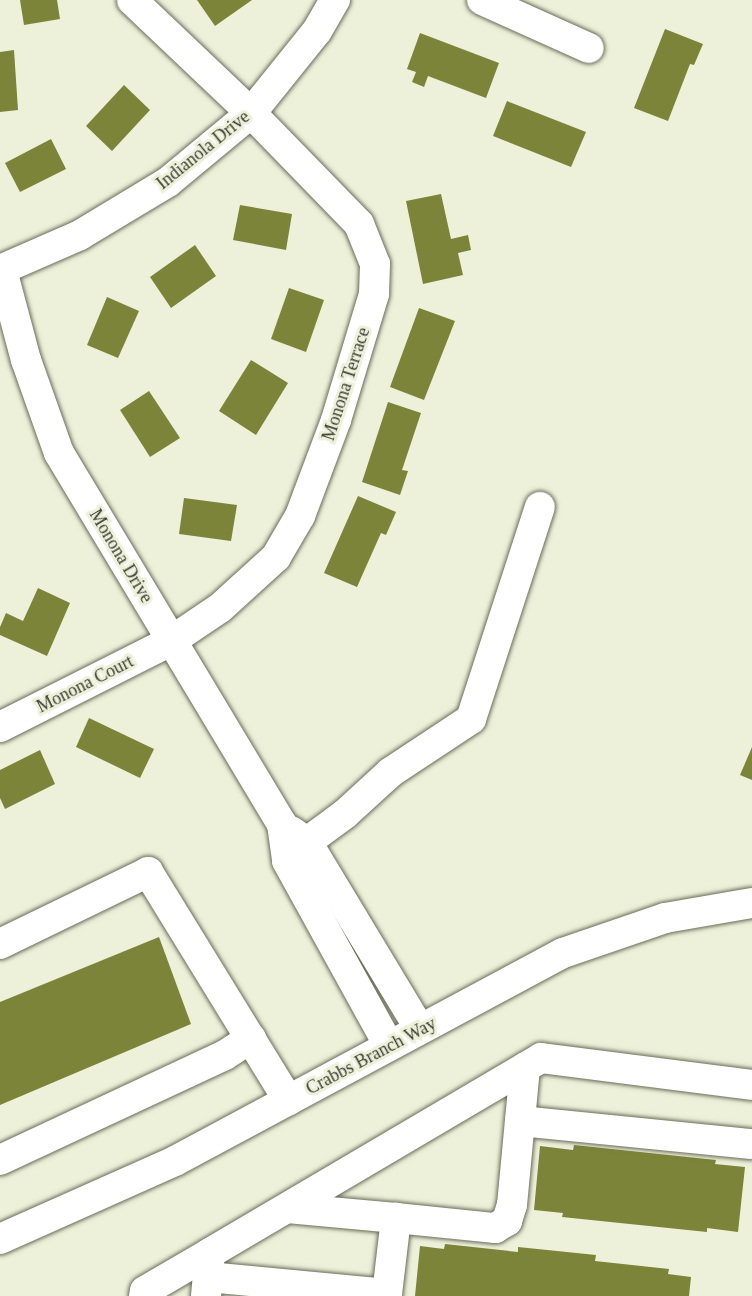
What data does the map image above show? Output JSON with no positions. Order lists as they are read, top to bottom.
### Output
{
  "streets": {
    "street": [
      "Indianola Drive",
      "Monona Terrace",
      "Monona Drive",
      "Monona Court",
      "Crabbs Branch Way"
    ]
  },
  "crossings": [
    ["Indianola Drive", "Monona Terrace"],
    ["Indianola Drive", "Monona Drive"],
    ["Monona Terrace", "Monona Drive"],
    ["Monona Terrace", "Monona Court"],
    ["Monona Drive", "Monona Court"],
    ["Monona Drive", "Crabbs Branch Way"]
  ]
}
